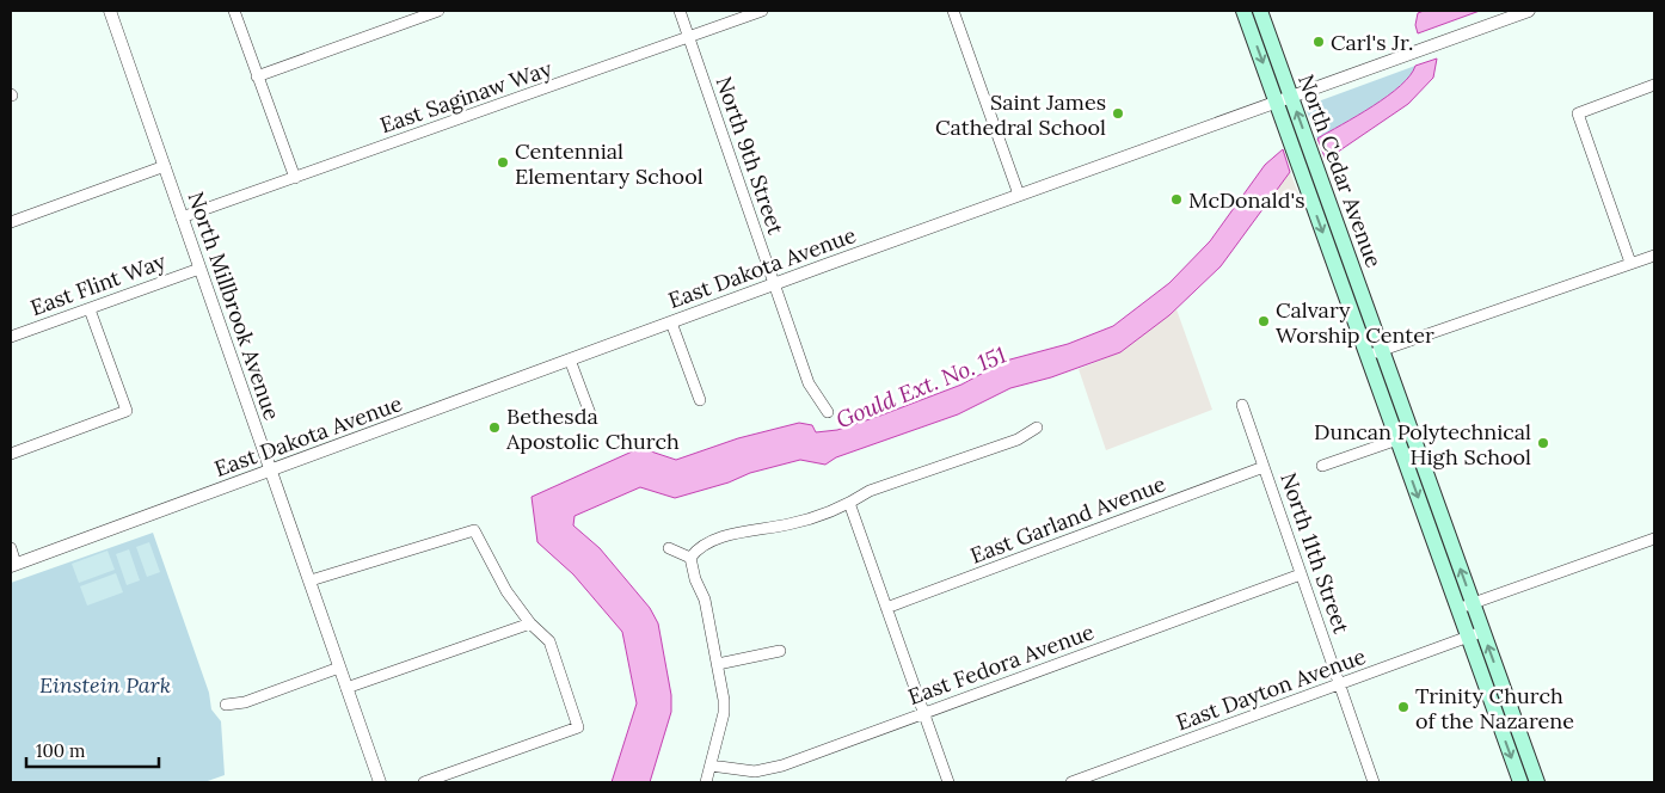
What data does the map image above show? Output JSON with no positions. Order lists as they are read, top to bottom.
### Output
{
  "streets": {
    "main road": ["North Cedar Avenue"],
    "street": [
      "East Saginaw Way",
      "North 9th Street",
      "East Dakota Avenue",
      "East Flint Way",
      "North Millbrook Avenue",
      "East Garland Avenue",
      "North 11th Street",
      "East Fedora Avenue",
      "East Dayton Avenue"
    ]
  },
  "crossings": [
    ["East Saginaw Way", "North 9th Street"],
    ["East Saginaw Way", "North Millbrook Avenue"],
    ["North 9th Street", "East Dakota Avenue"],
    ["North Cedar Avenue", "East Dakota Avenue"],
    ["North Cedar Avenue", "East Dayton Avenue"],
    ["East Dakota Avenue", "North Millbrook Avenue"],
    ["East Flint Way", "North Millbrook Avenue"],
    ["East Garland Avenue", "North 11th Street"],
    ["North 11th Street", "East Fedora Avenue"],
    ["North 11th Street", "East Dayton Avenue"]
  ],
  "water": ["Gould Ext. No. 151"],
  "parks": ["Einstein Park"],
  "places": [
    "Carl's Jr.",
    "Saint James Cathedral School",
    "Centennial Elementary School",
    "McDonald's",
    "Calvary Worship Center",
    "Bethesda Apostolic Church",
    "Duncan Polytechnical High School",
    "Trinity Church of the Nazarene"
  ],
  "scale_bar": "100 m"
}
